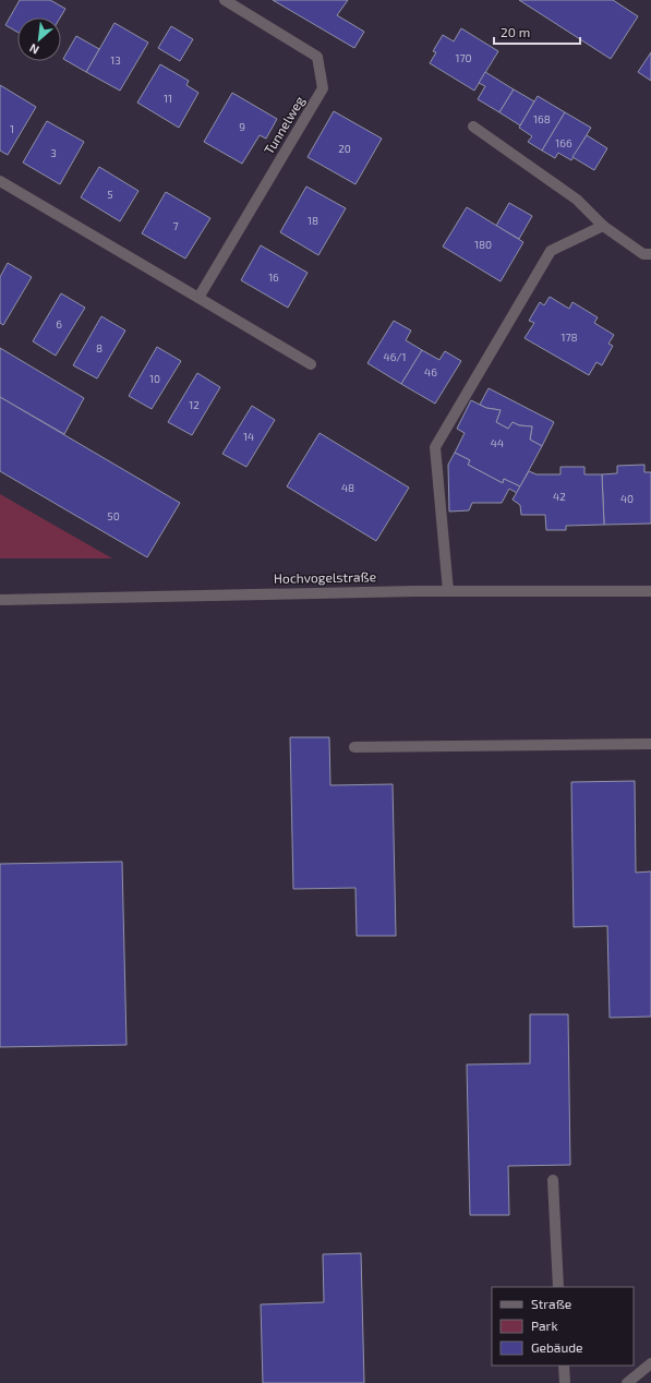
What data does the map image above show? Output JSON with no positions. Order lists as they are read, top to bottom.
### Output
{
  "streets": {
    "street": ["Tunnelweg", "Hochvogelstraße"]
  },
  "house_numbers": [
    "170",
    "13",
    "11",
    "168",
    "9",
    "1",
    "166",
    "20",
    "3",
    "5",
    "18",
    "7",
    "180",
    "16",
    "6",
    "178",
    "8",
    "46/1",
    "46",
    "10",
    "12",
    "14",
    "44",
    "48",
    "42",
    "40",
    "50"
  ],
  "legend": ["Straße", "Park", "Gebäude"],
  "scale_bar": "20 m",
  "north": "bottom left"
}
